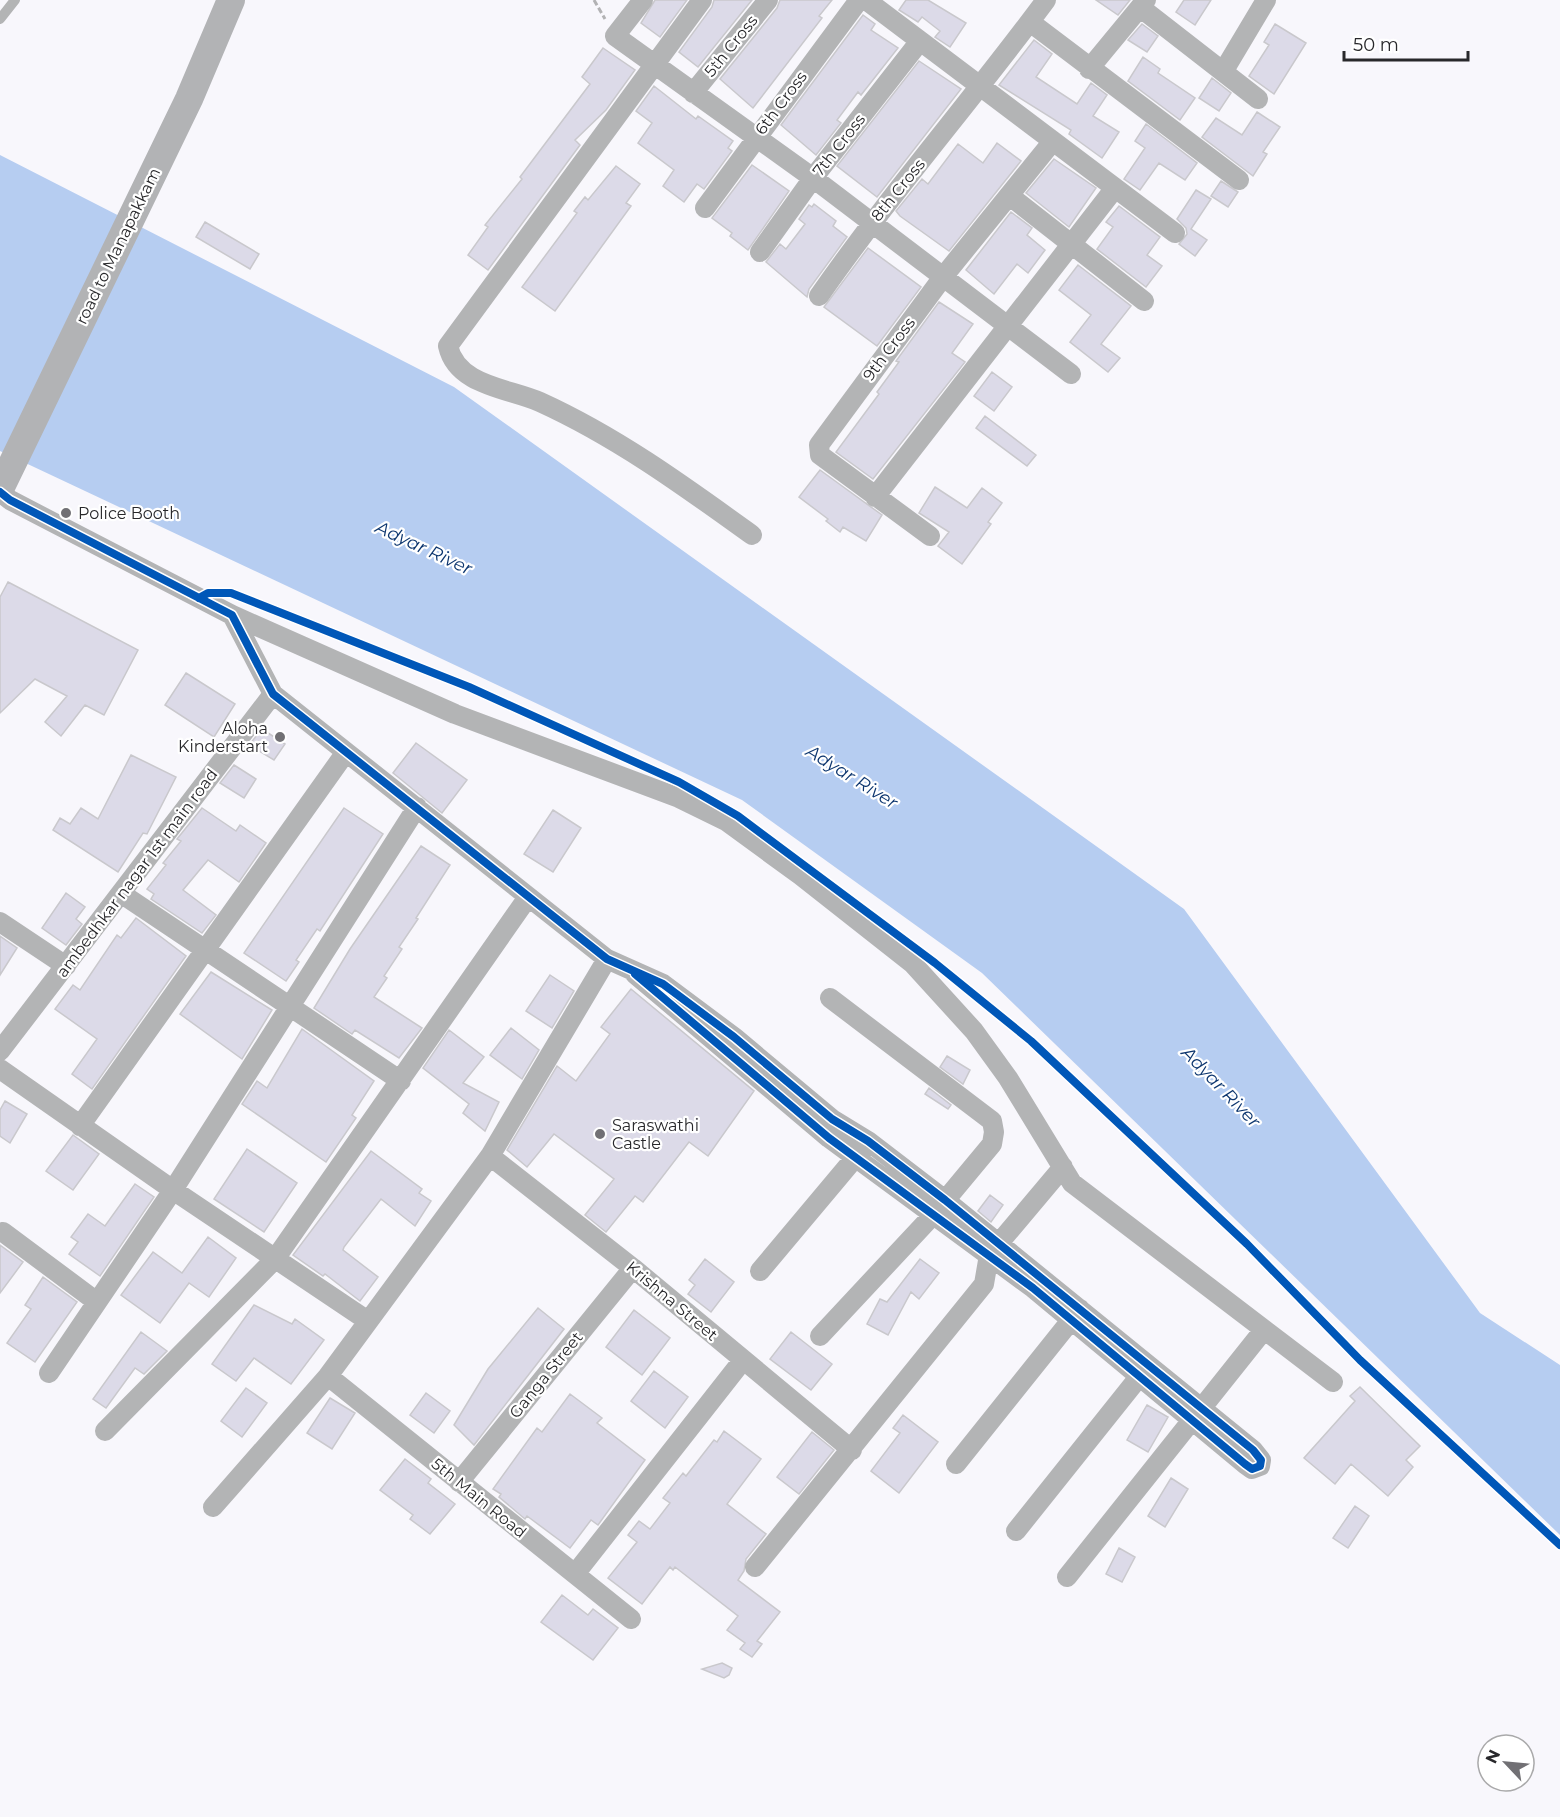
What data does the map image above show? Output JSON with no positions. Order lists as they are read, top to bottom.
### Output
{
  "streets": {
    "street": [
      "5th Cross",
      "6th Cross",
      "7th Cross",
      "8th Cross",
      "road to Manapakkam",
      "9th Cross",
      "ambedhkar nagar 1st main road",
      "Krishna Street",
      "Ganga Street",
      "5th Main Road"
    ]
  },
  "crossings": [
    ["Krishna Street", "Ganga Street"],
    ["Ganga Street", "5th Main Road"]
  ],
  "water": ["Adyar River"],
  "places": ["Police Booth", "Aloha Kinderstart", "Saraswathi Castle"],
  "scale_bar": "50 m",
  "north": "top left"
}
